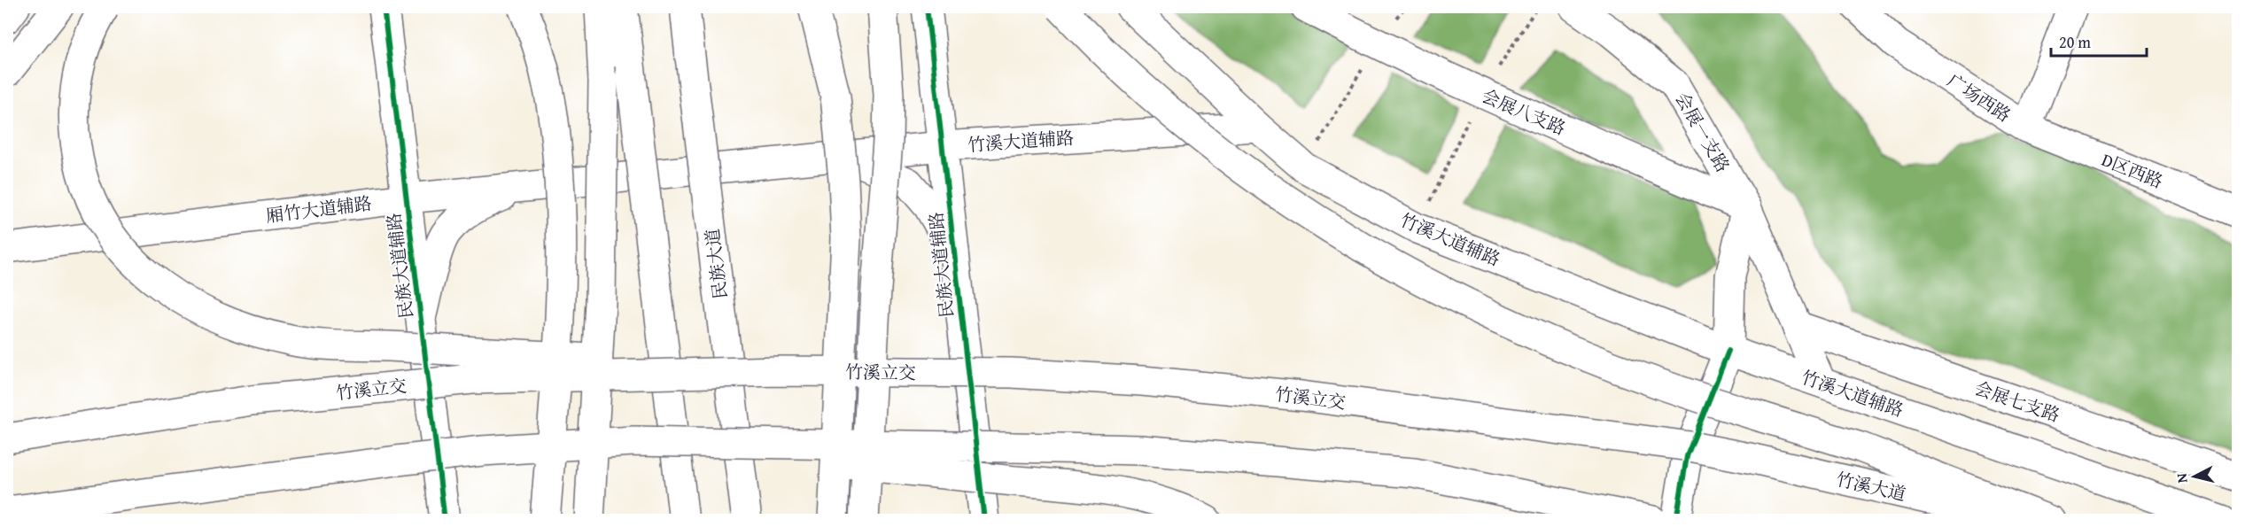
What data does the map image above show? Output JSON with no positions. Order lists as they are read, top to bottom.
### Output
{
  "streets": {
    "main road": [
      "广场西路",
      "会展八支路",
      "会展一支路",
      "竹溪大道辅路",
      "D区西路",
      "厢竹大道辅路",
      "民族大道",
      "民族大道辅路",
      "竹溪立交",
      "会展七支路",
      "竹溪大道"
    ]
  },
  "crossings": [
    ["广场西路", "D区西路"],
    ["会展八支路", "会展一支路"],
    ["会展一支路", "竹溪大道辅路"],
    ["会展一支路", "会展七支路"],
    ["竹溪大道辅路", "厢竹大道辅路"],
    ["竹溪大道辅路", "民族大道辅路"],
    ["厢竹大道辅路", "民族大道辅路"],
    ["竹溪立交", "竹溪大道"]
  ],
  "scale_bar": "20 m",
  "north": "left"
}
